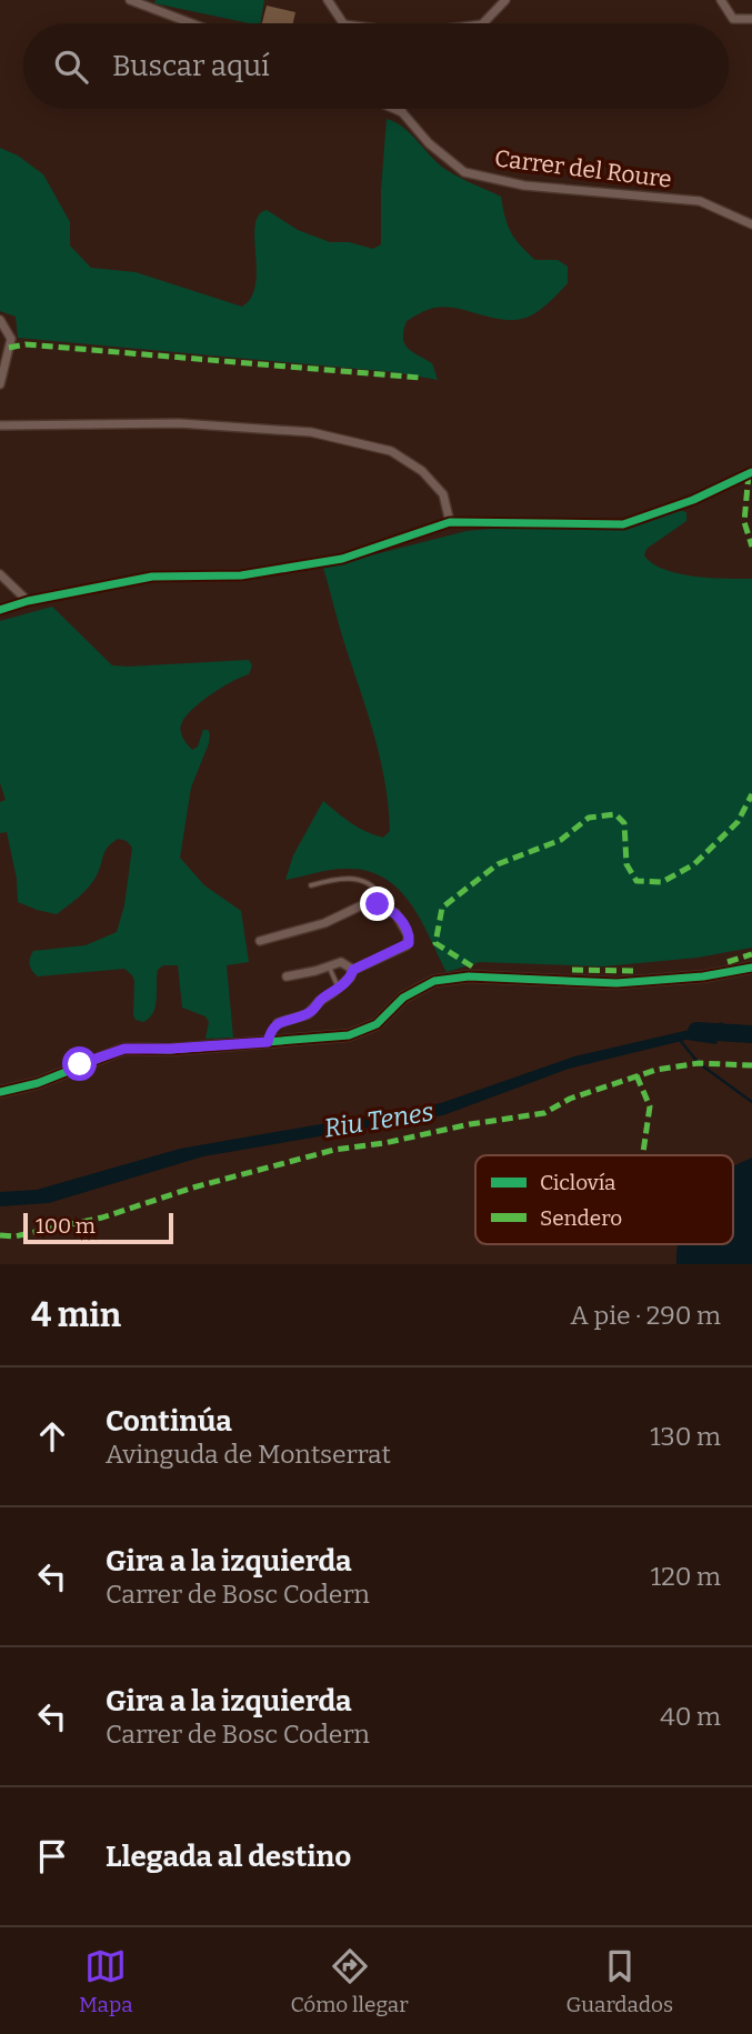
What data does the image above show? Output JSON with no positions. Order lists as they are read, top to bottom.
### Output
{
  "streets": {
    "street": ["Carrer del Roure"]
  },
  "water": ["Riu Tenes"],
  "legend": ["Ciclovía", "Sendero"],
  "scale_bar": "100 m",
  "page": {
    "search": "Buscar aquí",
    "scale": "100 m",
    "heading": ["4 min", "A pie · 290 m"],
    "list": [
      ["Continúa", "Avinguda de Montserrat", "130 m"],
      ["Gira a la izquierda", "Carrer de Bosc Codern", "120 m"],
      ["Gira a la izquierda", "Carrer de Bosc Codern", "40 m"],
      "Llegada al destino"
    ],
    "nav": ["Mapa", "Cómo llegar", "Guardados"]
  }
}
